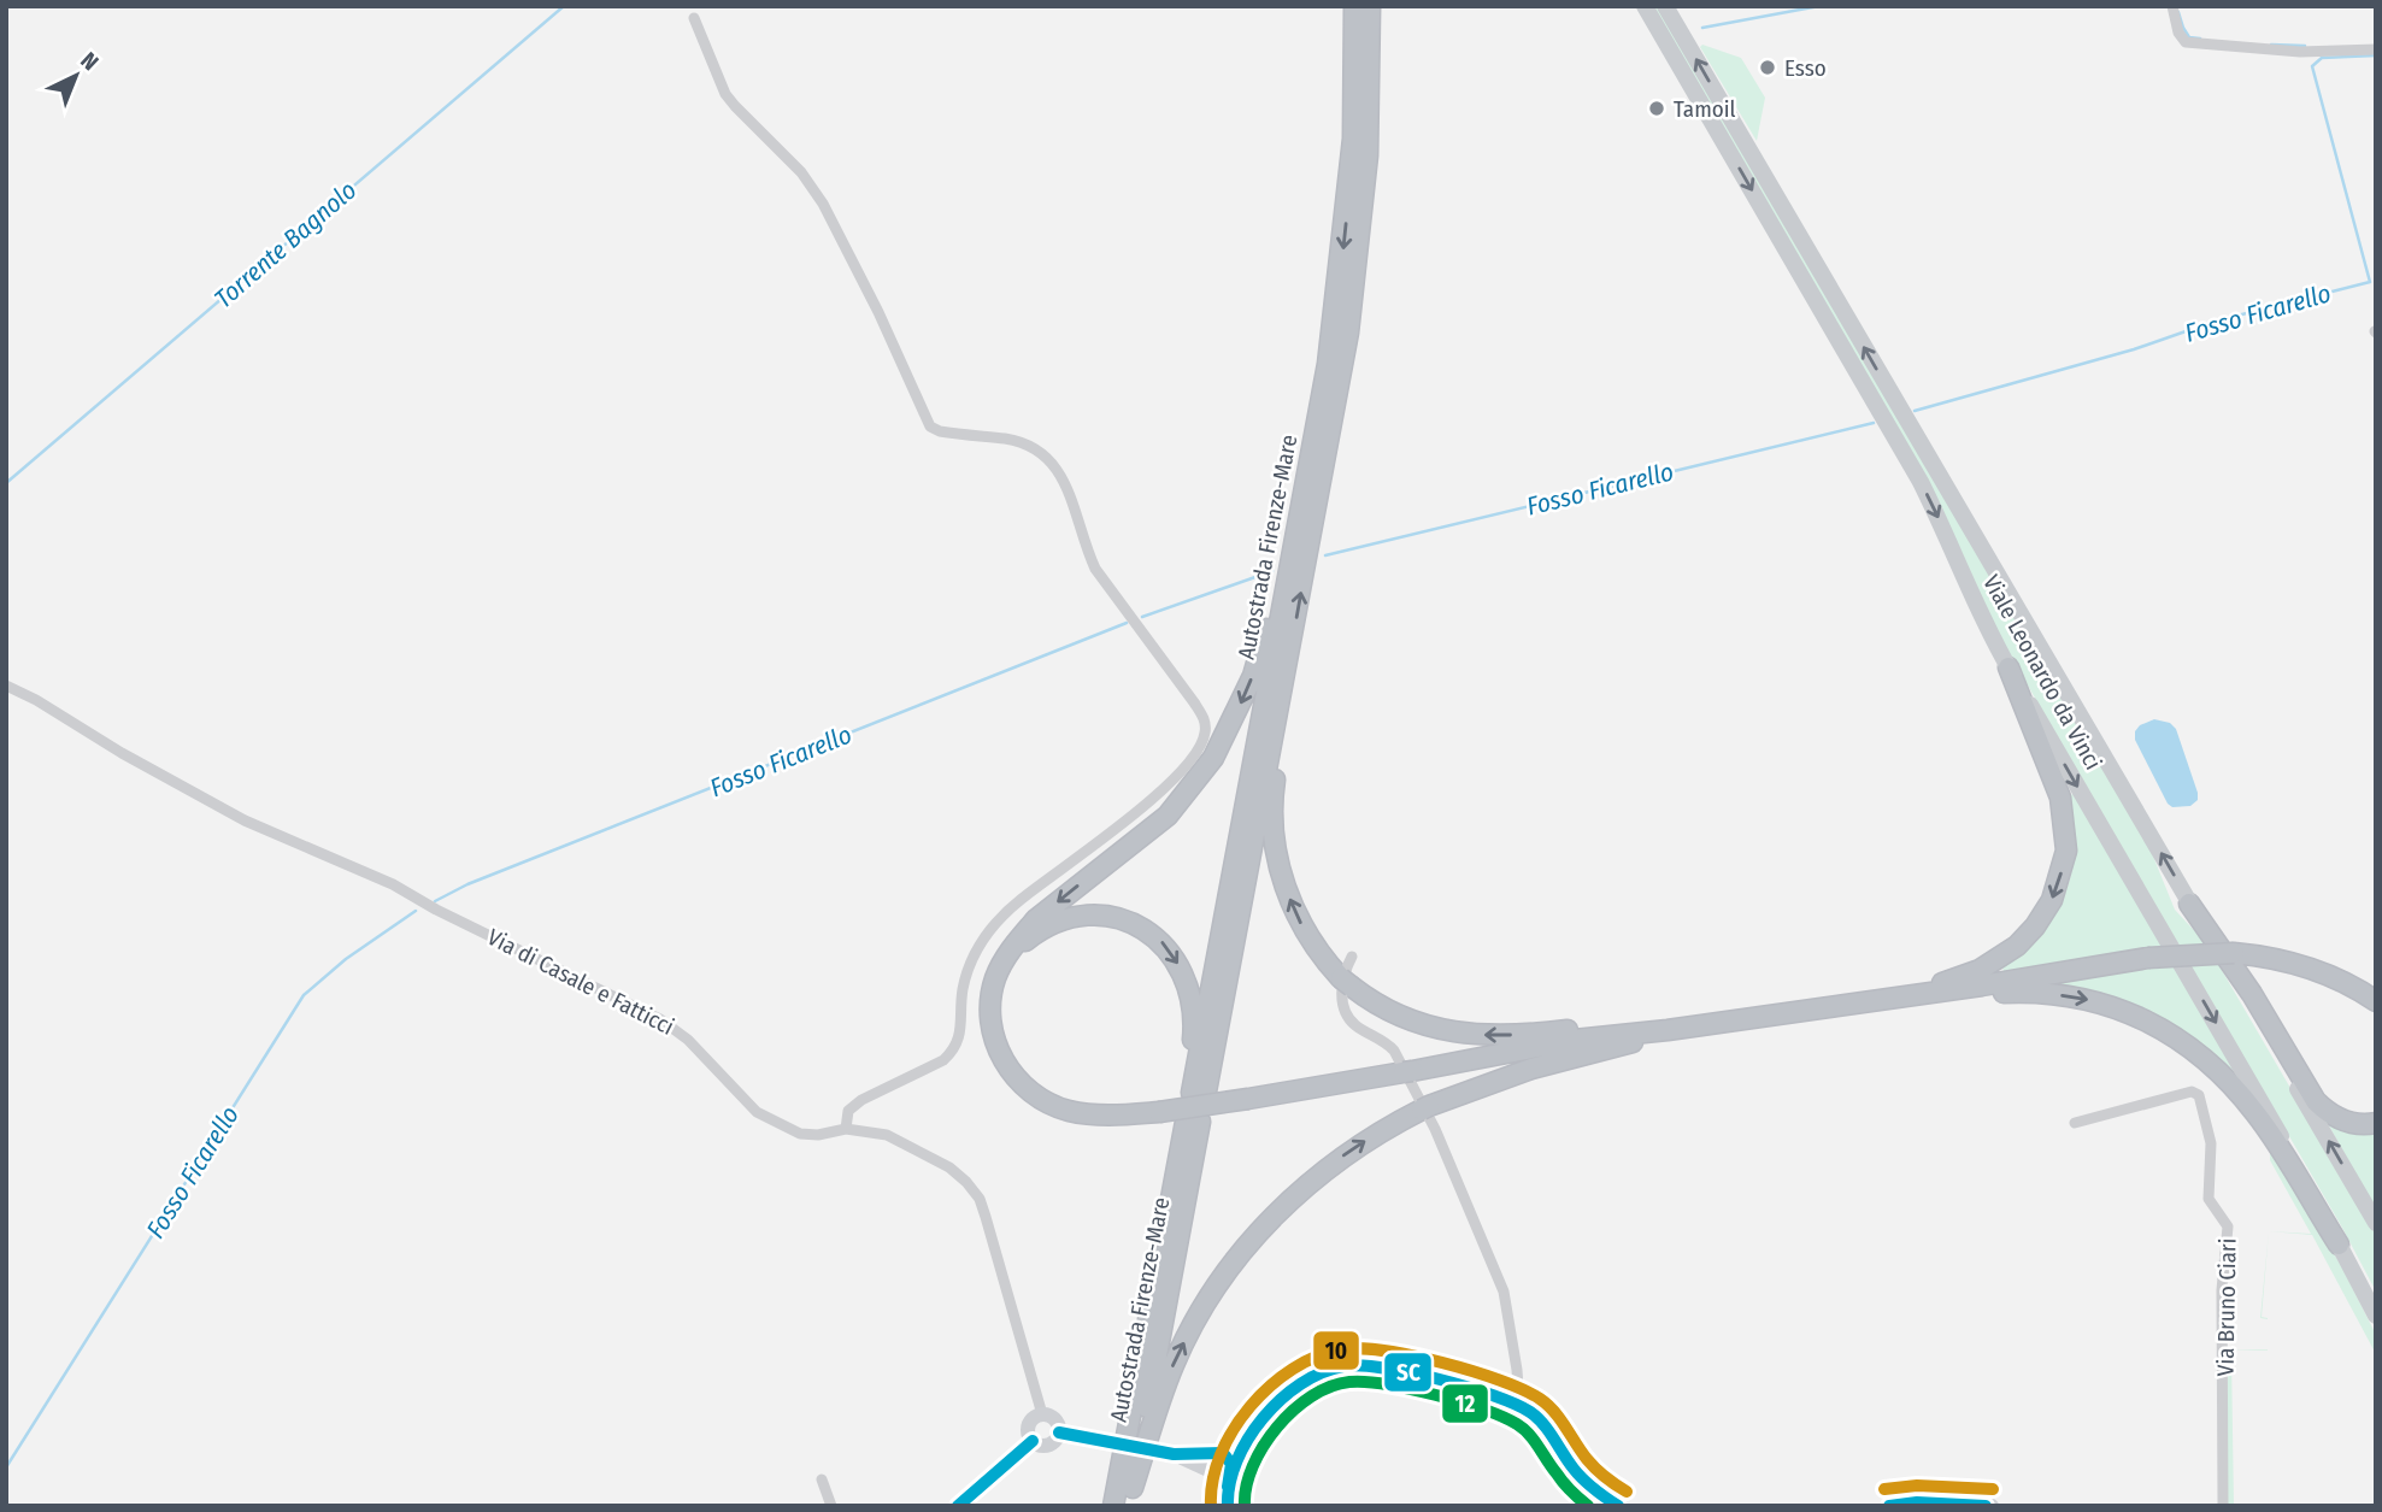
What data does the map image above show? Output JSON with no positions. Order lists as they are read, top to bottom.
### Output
{
  "streets": {
    "highway": ["Autostrada Firenze-Mare"],
    "main road": ["Viale Leonardo da Vinci"],
    "street": ["Via di Casale e Fatticci", "Via Bruno Ciari"]
  },
  "water": ["Torrente Bagnolo", "Fosso Ficarello"],
  "places": ["Esso", "Tamoil"],
  "lines": ["transit line 10", "transit line SC", "transit line 12"],
  "north": "top right"
}
